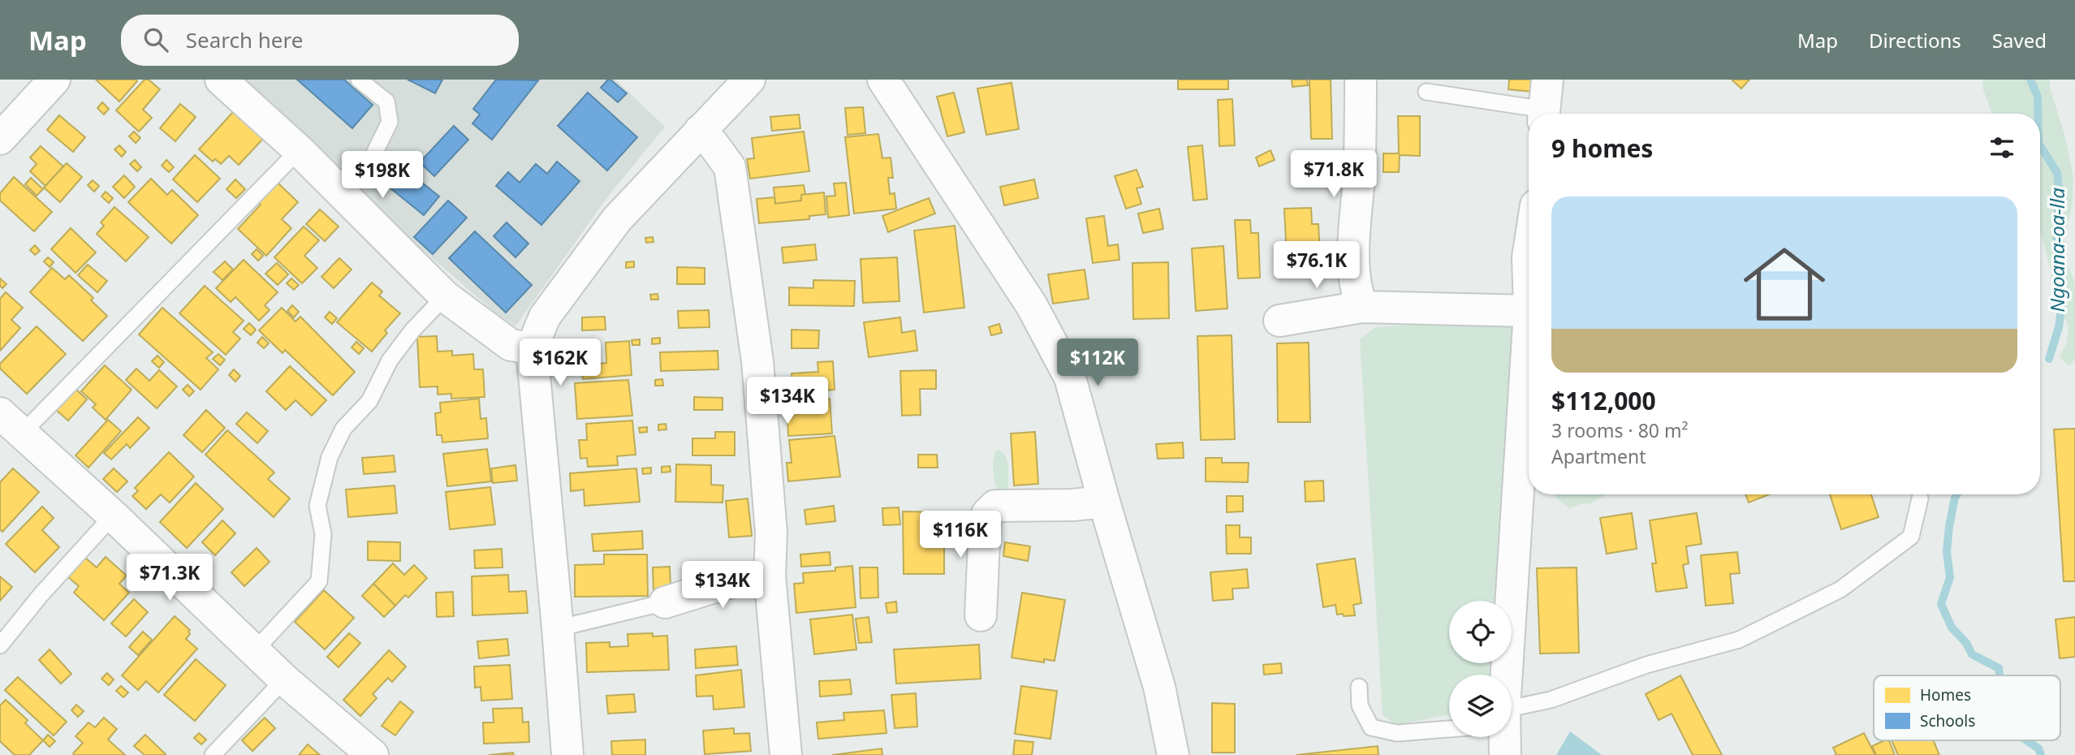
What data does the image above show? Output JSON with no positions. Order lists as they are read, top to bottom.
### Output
{
  "water": ["Ngoana-oa-lla"],
  "legend": ["Homes", "Schools"],
  "page": {
    "header": "Map",
    "search": "Search here",
    "nav": ["Map", "Directions", "Saved"],
    "heading": "9 homes",
    "price": [
      "$71.8K",
      "$198K",
      "$76.1K",
      "$162K",
      "$112K",
      "$134K",
      "$116K",
      "$71.3K",
      "$134K"
    ],
    "list": [
      {
        "name": "$112,000",
        "note": "3 rooms · 80 m² · Apartment"
      }
    ]
  }
}
